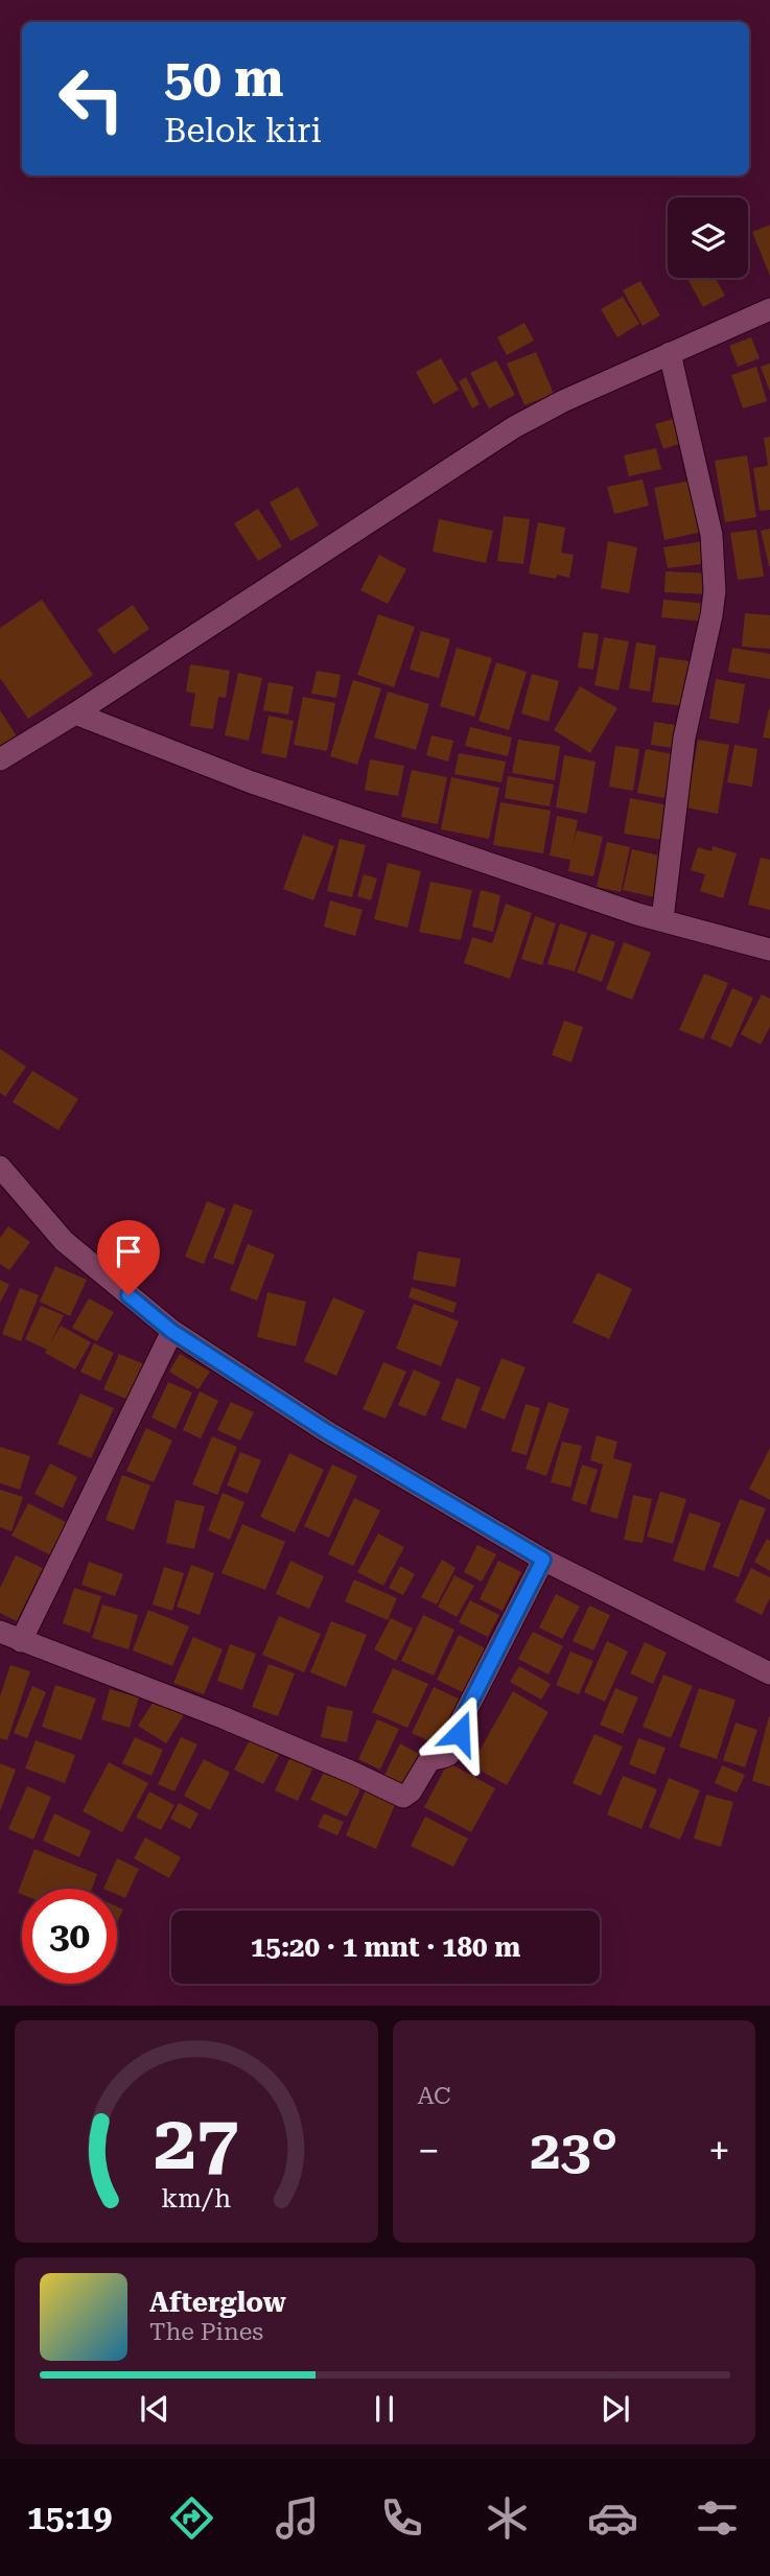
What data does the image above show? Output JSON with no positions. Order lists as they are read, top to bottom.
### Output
{
  "page": {
    "turn": ["50 m", "Belok kiri"],
    "limit": "30",
    "trip": "15:20 · 1 mnt · 180 m",
    "tile": "AC",
    "heat": ["−", "23°", "+"],
    "song": ["Afterglow", "The Pines"],
    "tabs": "15:19",
    "gauge": ["27", "km/h"]
  }
}
